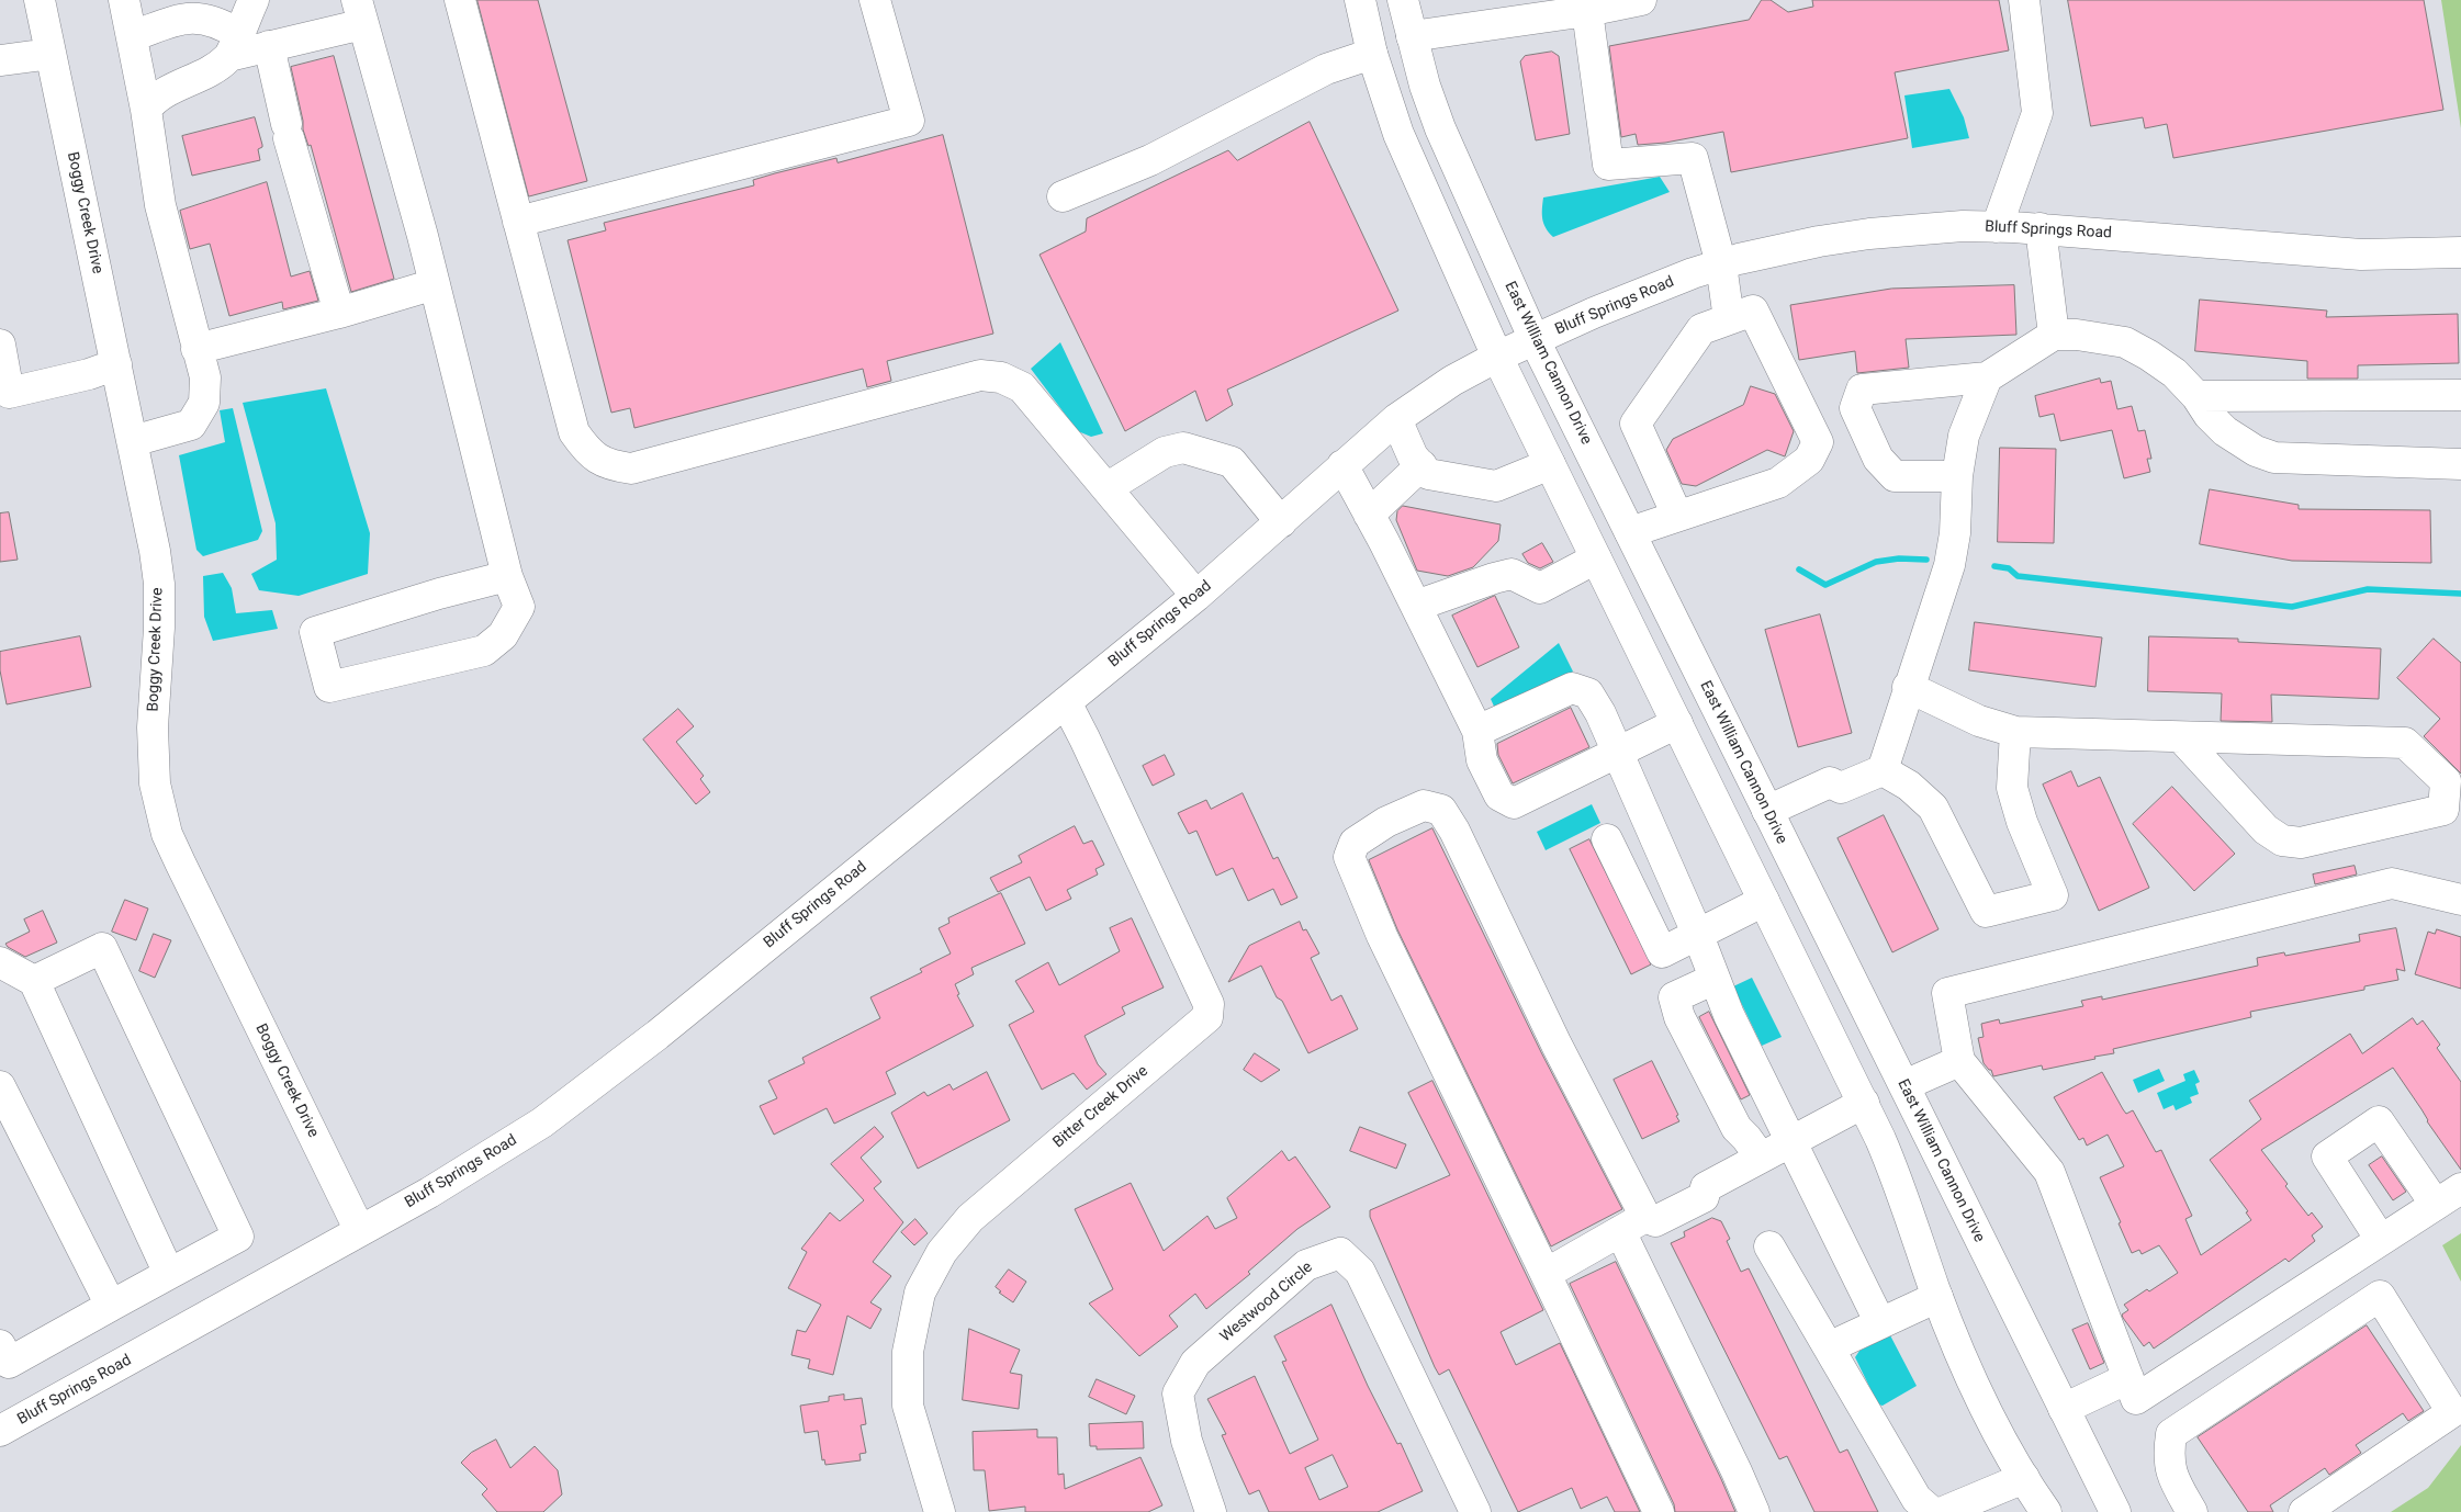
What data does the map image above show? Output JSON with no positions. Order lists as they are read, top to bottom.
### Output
{
  "streets": {
    "street": [
      "Boggy Creek Drive",
      "Bluff Springs Road",
      "East William Cannon Drive",
      "Bitter Creek Drive",
      "Westwood Circle"
    ]
  },
  "crossings": [
    ["Boggy Creek Drive", "Bluff Springs Road"],
    ["Bluff Springs Road", "East William Cannon Drive"],
    ["Bluff Springs Road", "Bitter Creek Drive"]
  ]
}
